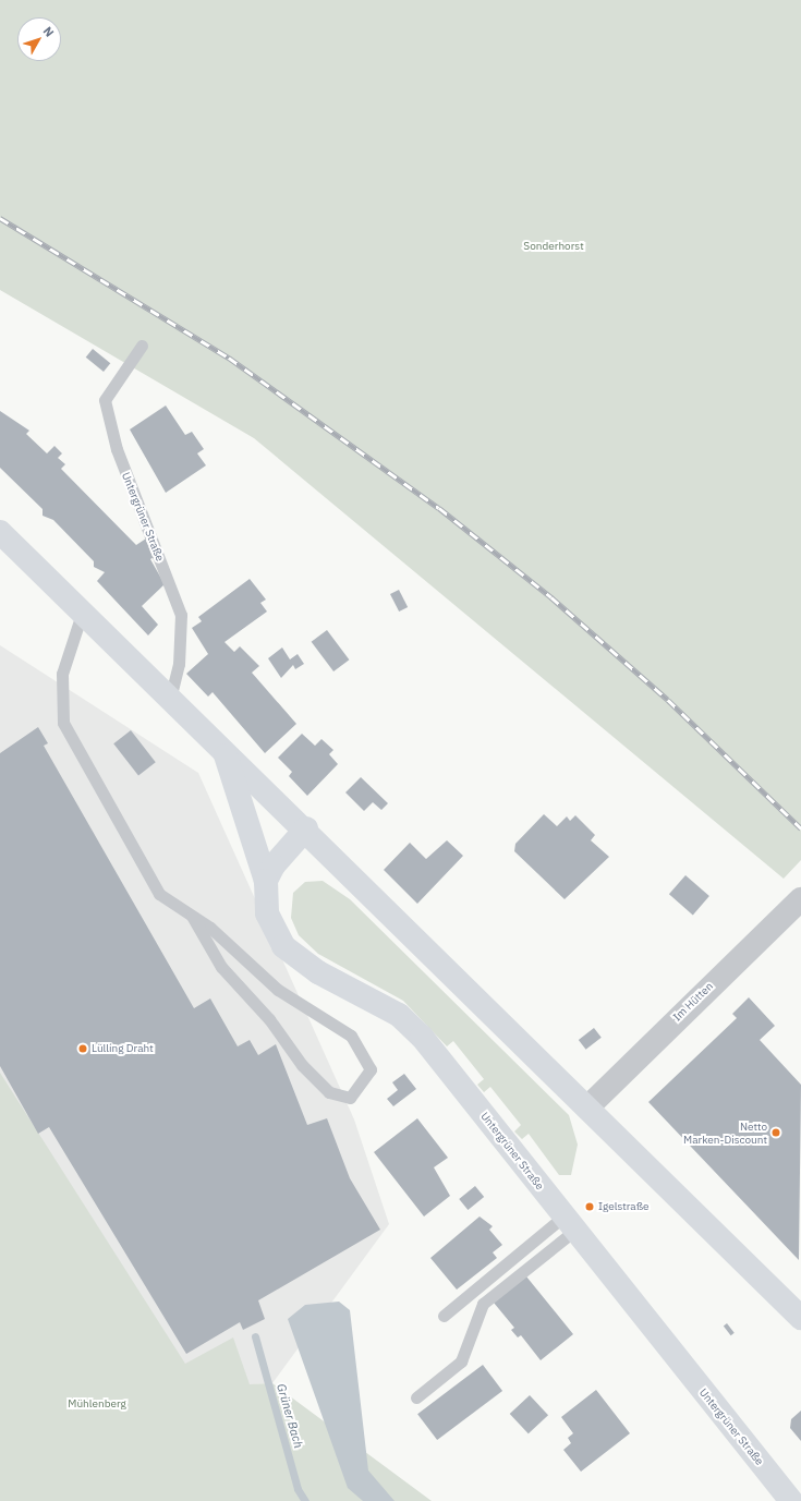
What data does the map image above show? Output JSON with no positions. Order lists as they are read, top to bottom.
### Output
{
  "streets": {
    "main road": ["Untergrüner Straße"],
    "street": ["Im Hütten"]
  },
  "water": ["Grüner Bach"],
  "parks": ["Sonderhorst", "Mühlenberg"],
  "places": ["Lülling Draht", "Netto Marken-Discount", "Igelstraße"],
  "north": "top right"
}
